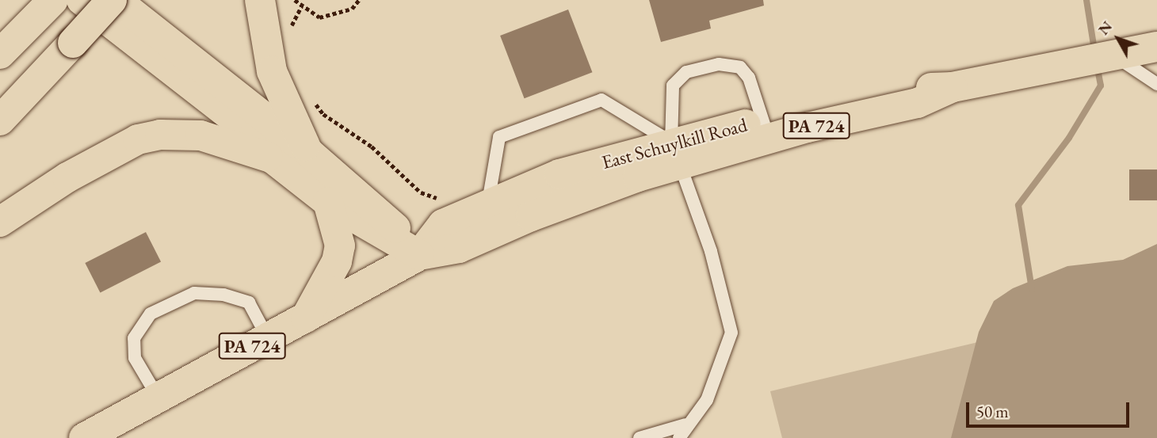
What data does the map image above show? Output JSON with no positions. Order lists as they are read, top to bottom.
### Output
{
  "streets": {
    "main road": ["PA 724", "East Schuylkill Road"]
  },
  "scale_bar": "50 m",
  "north": "top left"
}
